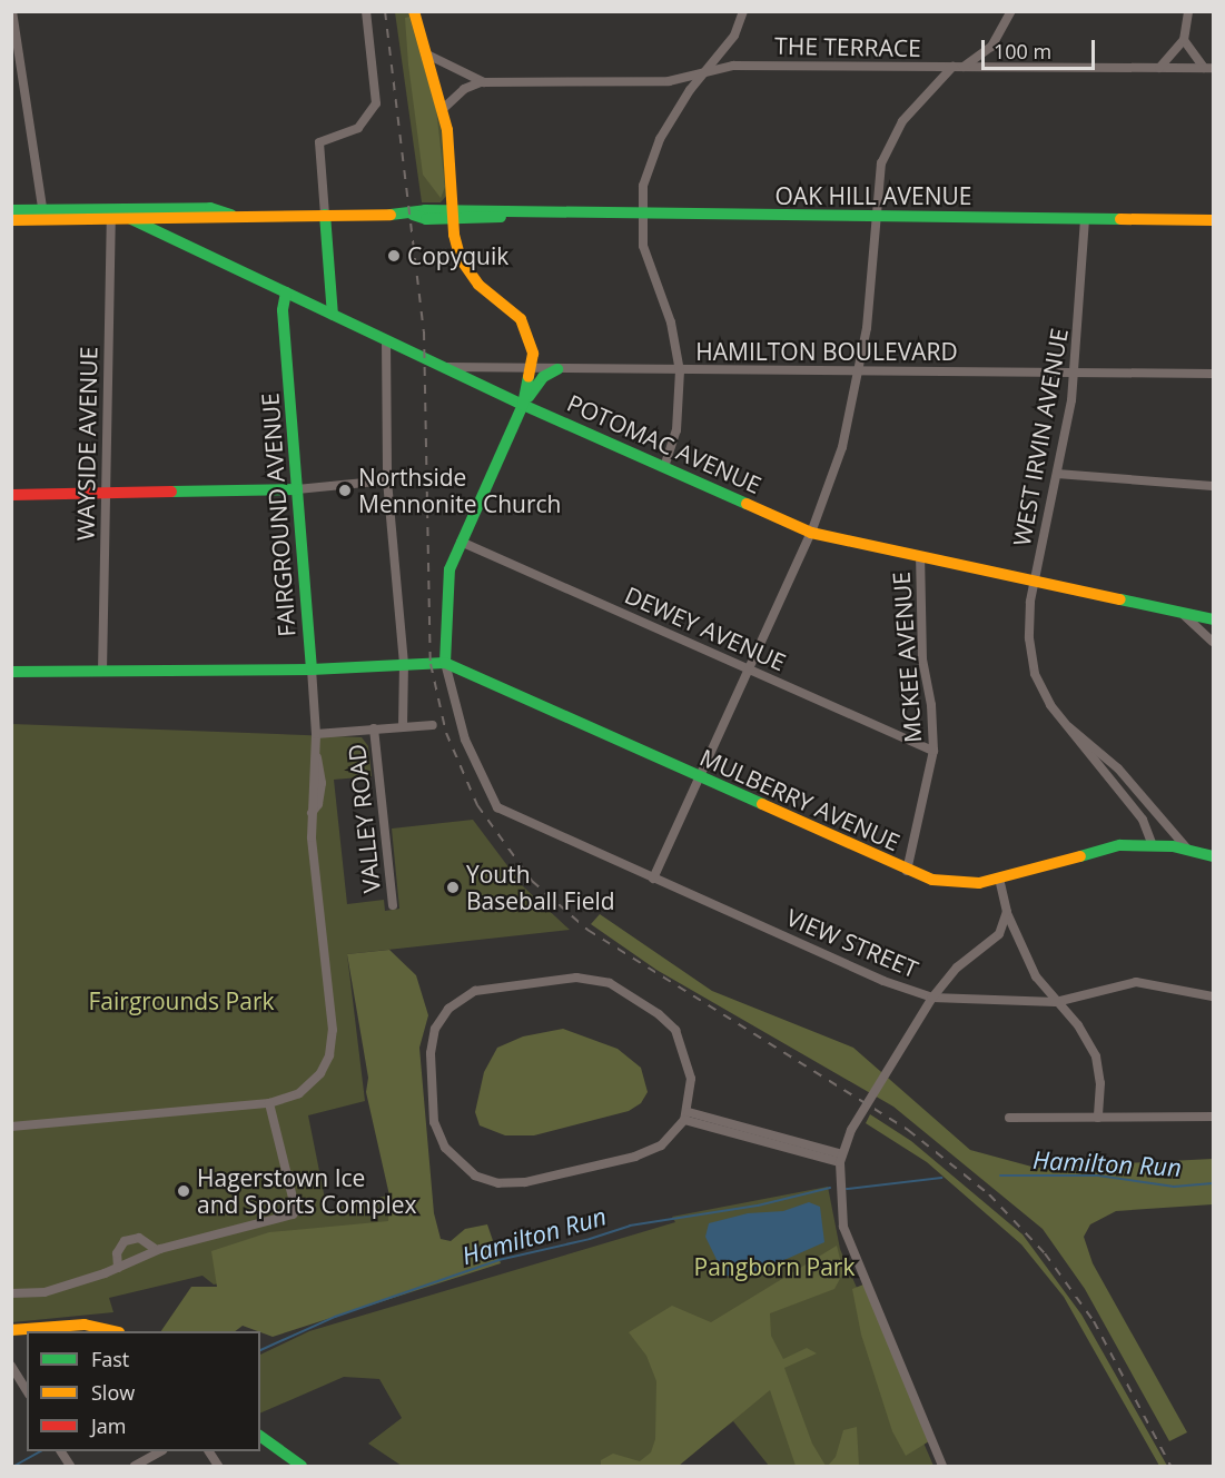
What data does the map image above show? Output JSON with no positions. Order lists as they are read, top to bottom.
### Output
{
  "streets": {
    "street": [
      "THE TERRACE",
      "OAK HILL AVENUE",
      "HAMILTON BOULEVARD",
      "WEST IRVIN AVENUE",
      "WAYSIDE AVENUE",
      "POTOMAC AVENUE",
      "FAIRGROUND AVENUE",
      "DEWEY AVENUE",
      "MCKEE AVENUE",
      "MULBERRY AVENUE",
      "VALLEY ROAD",
      "VIEW STREET"
    ]
  },
  "crossings": [
    ["OAK HILL AVENUE", "WEST IRVIN AVENUE"],
    ["OAK HILL AVENUE", "WAYSIDE AVENUE"],
    ["OAK HILL AVENUE", "POTOMAC AVENUE"],
    ["HAMILTON BOULEVARD", "WEST IRVIN AVENUE"],
    ["HAMILTON BOULEVARD", "POTOMAC AVENUE"],
    ["WEST IRVIN AVENUE", "POTOMAC AVENUE"],
    ["POTOMAC AVENUE", "FAIRGROUND AVENUE"],
    ["POTOMAC AVENUE", "MCKEE AVENUE"],
    ["DEWEY AVENUE", "MCKEE AVENUE"],
    ["MCKEE AVENUE", "MULBERRY AVENUE"],
    ["MULBERRY AVENUE", "VIEW STREET"]
  ],
  "water": ["Hamilton Run"],
  "parks": ["Fairgrounds Park", "Pangborn Park"],
  "places": [
    "Copyquik",
    "Northside Mennonite Church",
    "Youth Baseball Field",
    "Hagerstown Ice and Sports Complex"
  ],
  "legend": ["Fast", "Slow", "Jam"],
  "scale_bar": "100 m"
}
